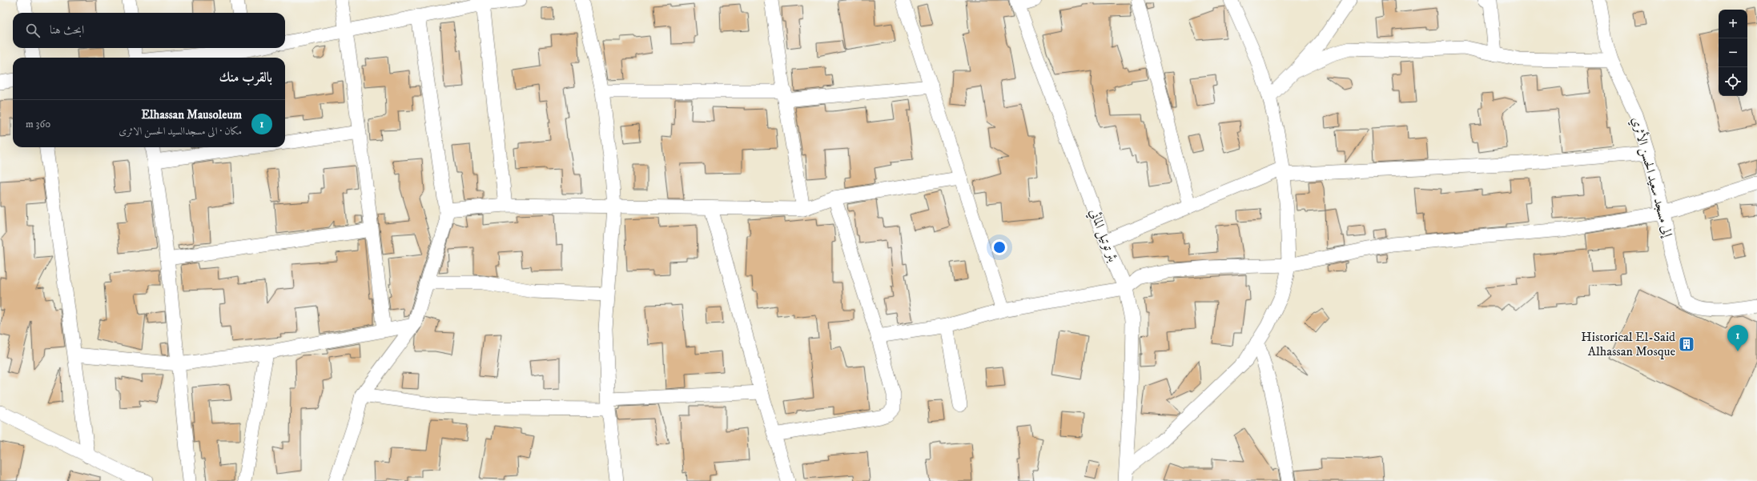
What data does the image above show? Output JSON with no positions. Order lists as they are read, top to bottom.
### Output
{
  "streets": {
    "street": ["إلى مسجد سعيد الحسن الأثري", "بئر توتيل المائي"]
  },
  "places": {
    "building": ["Historical El-Said Alhassan Mosque"]
  },
  "page": {
    "map_buttons": ["+", "−"],
    "search": "ابحث هنا",
    "heading": "بالقرب منك",
    "list": [
      {
        "mark": "1",
        "name": "Elhassan Mausoleum",
        "note": "مكان · الى مسجدالسيد الحسن الاثرى",
        "value": "360 m"
      }
    ],
    "pins": "1"
  }
}
